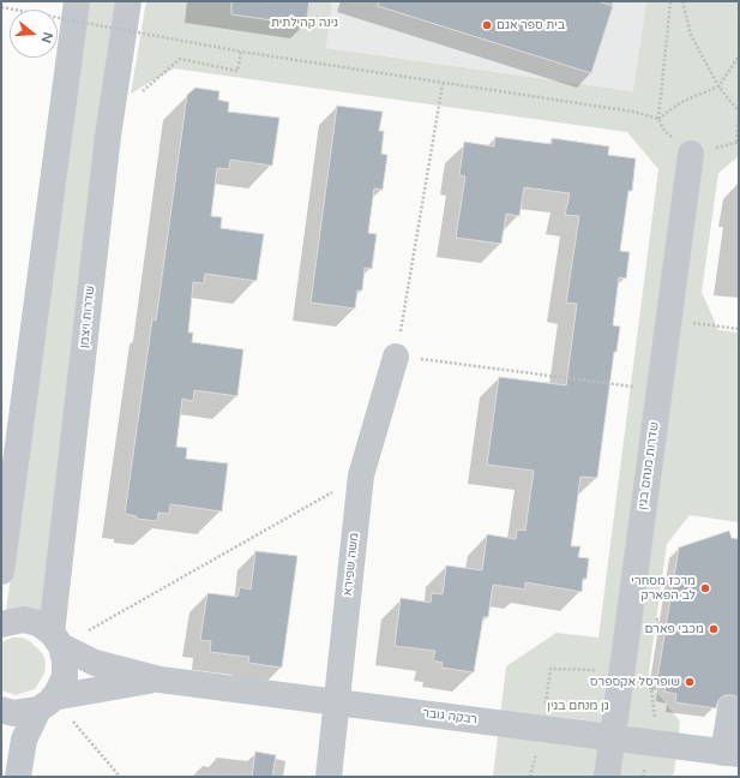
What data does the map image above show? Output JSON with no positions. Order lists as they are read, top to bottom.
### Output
{
  "streets": {
    "street": [
      "שדרות ויצמן",
      "שדרות מנחם בגין",
      "משה שפירא",
      "רבקה גובר"
    ]
  },
  "crossings": [
    ["שדרות ויצמן", "רבקה גובר"],
    ["משה שפירא", "רבקה גובר"]
  ],
  "parks": ["גינה קהילתית", "גן מנחם בגין"],
  "places": [
    "בית ספר אגם",
    "מרכז מסחרי לב הפארק",
    "מכבי פארם",
    "שופרסל אקספרס"
  ],
  "north": "right"
}
